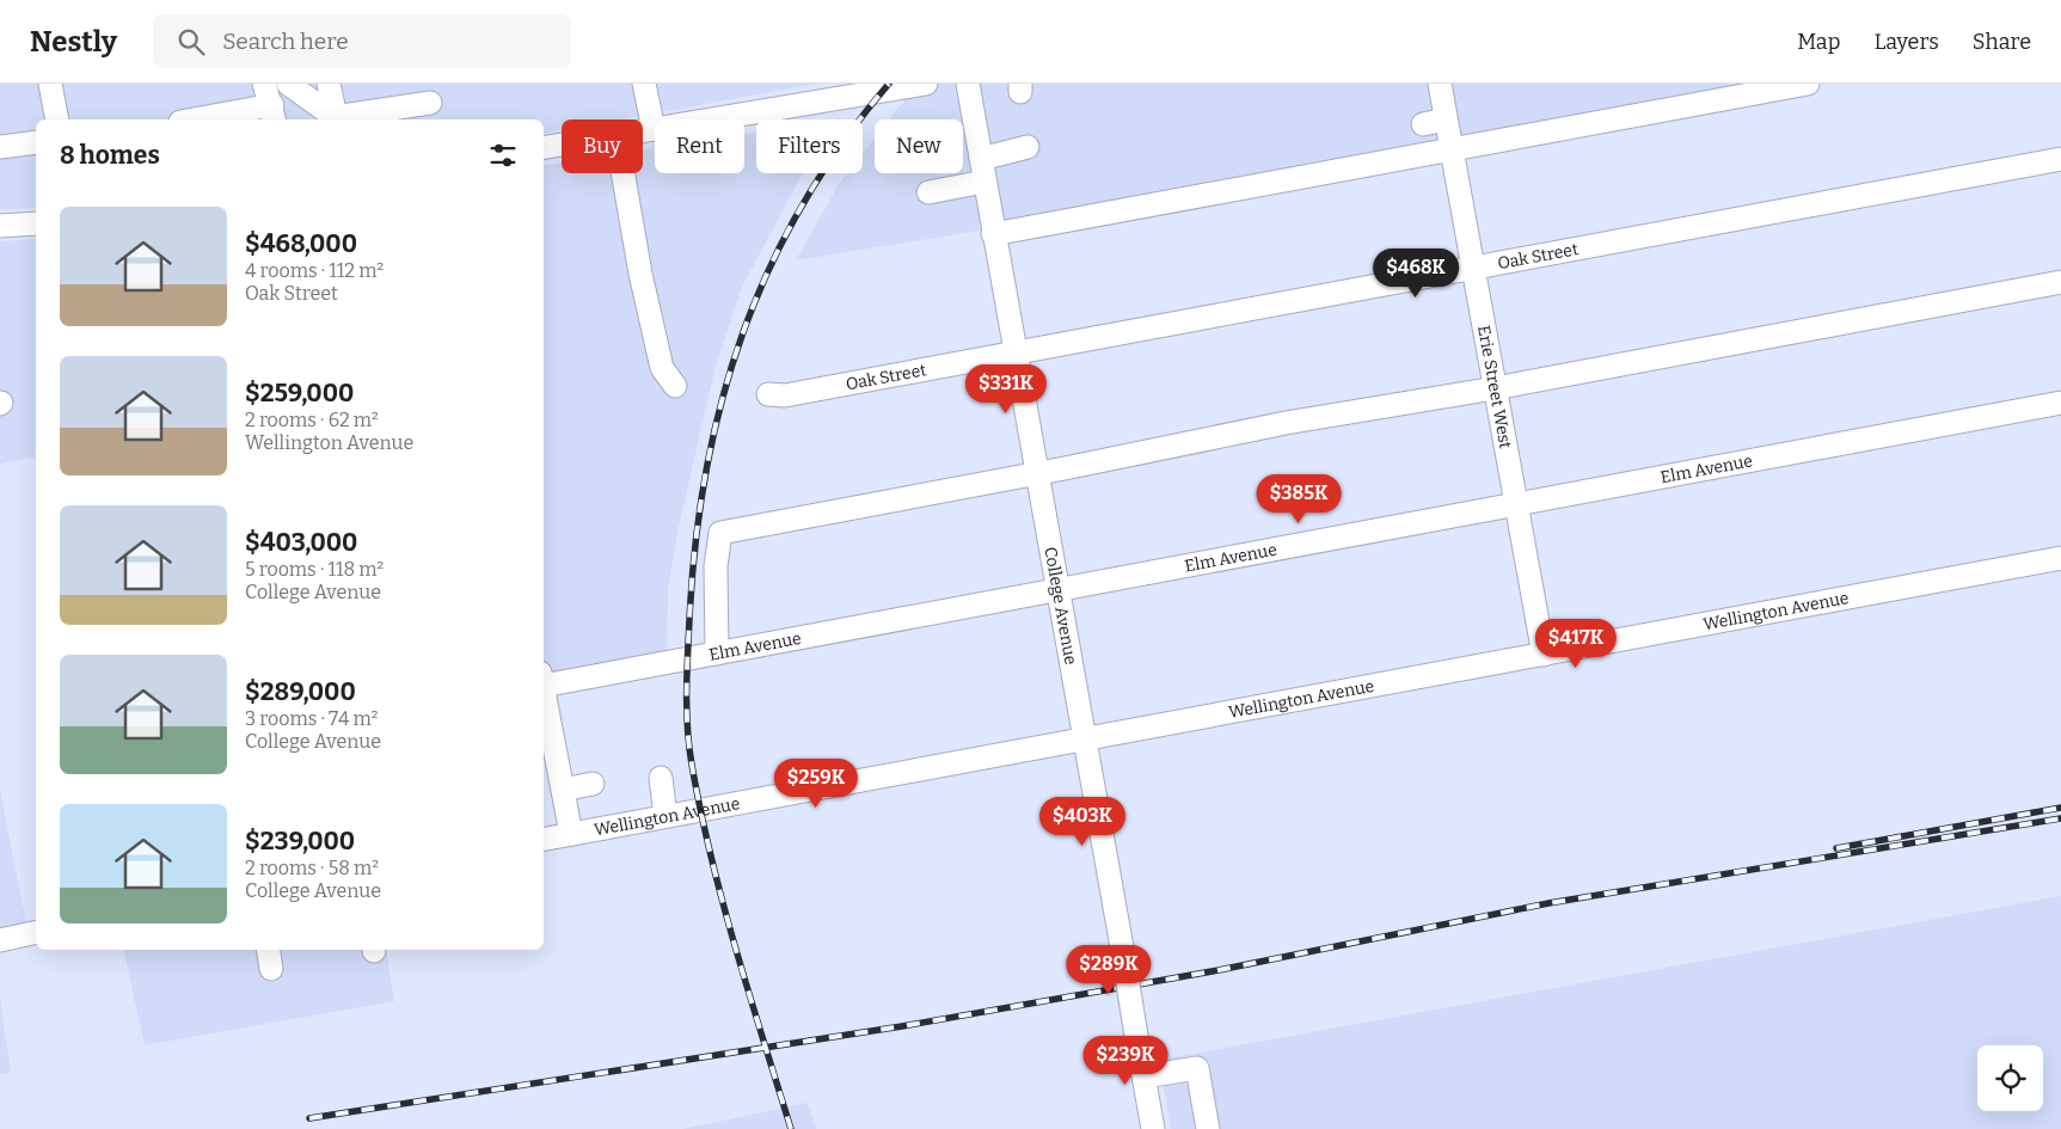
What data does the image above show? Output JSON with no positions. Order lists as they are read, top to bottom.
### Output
{
  "streets": {
    "street": [
      "Oak Street",
      "Erie Street West",
      "Elm Avenue",
      "College Avenue",
      "Wellington Avenue"
    ]
  },
  "crossings": [
    ["Oak Street", "Erie Street West"],
    ["Oak Street", "College Avenue"],
    ["Erie Street West", "Elm Avenue"],
    ["Erie Street West", "Wellington Avenue"],
    ["Elm Avenue", "College Avenue"],
    ["College Avenue", "Wellington Avenue"]
  ],
  "page": {
    "header": "Nestly",
    "search": "Search here",
    "nav": ["Map", "Layers", "Share"],
    "chip": [
      "Buy",
      "Rent",
      "Filters",
      "New"
    ],
    "heading": "8 homes",
    "list": [
      {
        "name": "$468,000",
        "note": "4 rooms · 112 m² · Oak Street"
      },
      {
        "name": "$259,000",
        "note": "2 rooms · 62 m² · Wellington Avenue"
      },
      {
        "name": "$403,000",
        "note": "5 rooms · 118 m² · College Avenue"
      },
      {
        "name": "$289,000",
        "note": "3 rooms · 74 m² · College Avenue"
      },
      {
        "name": "$239,000",
        "note": "2 rooms · 58 m² · College Avenue"
      }
    ],
    "price": [
      "$468K",
      "$331K",
      "$385K",
      "$417K",
      "$259K",
      "$403K",
      "$289K",
      "$239K"
    ]
  }
}
